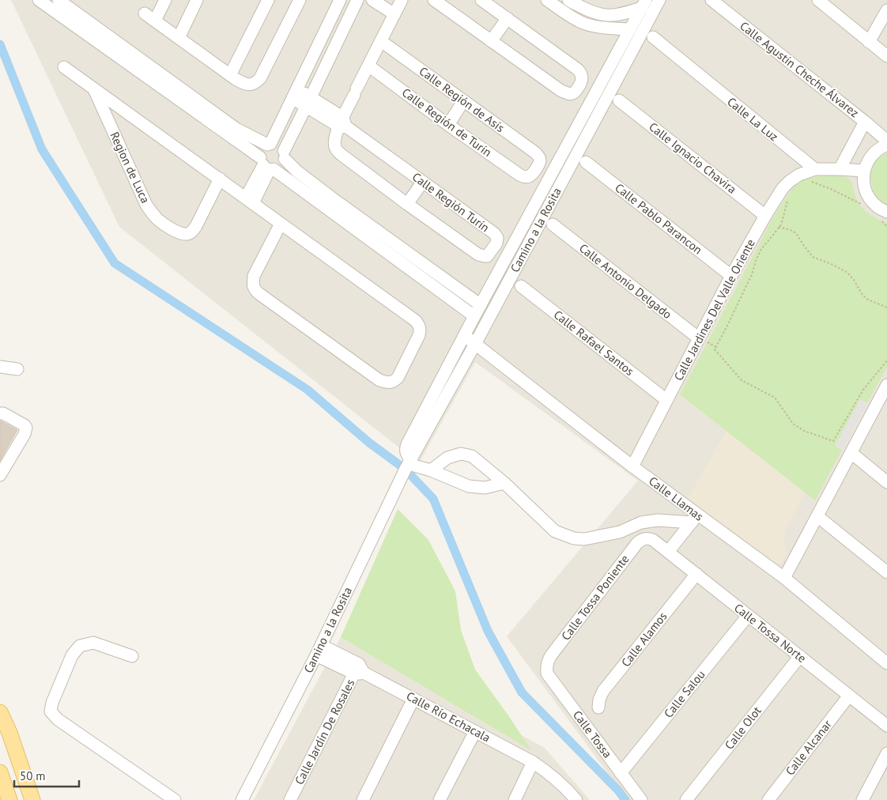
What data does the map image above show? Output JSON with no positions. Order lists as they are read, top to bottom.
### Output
{
  "streets": {
    "street": [
      "Calle Agustín Cheche Álvarez",
      "Calle Región de Asís",
      "Calle La Luz",
      "Calle Región de Turín",
      "Calle Ignacio Chavira",
      "Region de Luca",
      "Calle Región Turín",
      "Calle Pablo Parancon",
      "Camino a la Rosita",
      "Calle Antonio Delgado",
      "Calle Jardines Del Valle Oriente",
      "Calle Rafael Santos",
      "Calle Llamas",
      "Calle Tossa Poniente",
      "Calle Tossa Norte",
      "Calle Alamos",
      "Calle Salou",
      "Calle Río Echacala",
      "Calle Olot",
      "Calle Jardín De Rosales",
      "Calle Tossa",
      "Calle Alcanar"
    ]
  },
  "crossings": [
    ["Calle Región de Asís", "Calle Región de Turín"],
    ["Calle La Luz", "Calle Jardines Del Valle Oriente"],
    ["Calle Ignacio Chavira", "Calle Jardines Del Valle Oriente"],
    ["Calle Pablo Parancon", "Calle Jardines Del Valle Oriente"],
    ["Camino a la Rosita", "Calle Llamas"],
    ["Camino a la Rosita", "Calle Río Echacala"],
    ["Calle Antonio Delgado", "Calle Jardines Del Valle Oriente"],
    ["Calle Jardines Del Valle Oriente", "Calle Rafael Santos"],
    ["Calle Jardines Del Valle Oriente", "Calle Llamas"],
    ["Calle Tossa Poniente", "Calle Tossa Norte"],
    ["Calle Tossa Poniente", "Calle Tossa"],
    ["Calle Tossa Norte", "Calle Alamos"],
    ["Calle Tossa Norte", "Calle Salou"],
    ["Calle Tossa Norte", "Calle Olot"],
    ["Calle Tossa Norte", "Calle Alcanar"],
    ["Calle Salou", "Calle Tossa"],
    ["Calle Río Echacala", "Calle Jardín De Rosales"]
  ],
  "scale_bar": "50 m"
}
